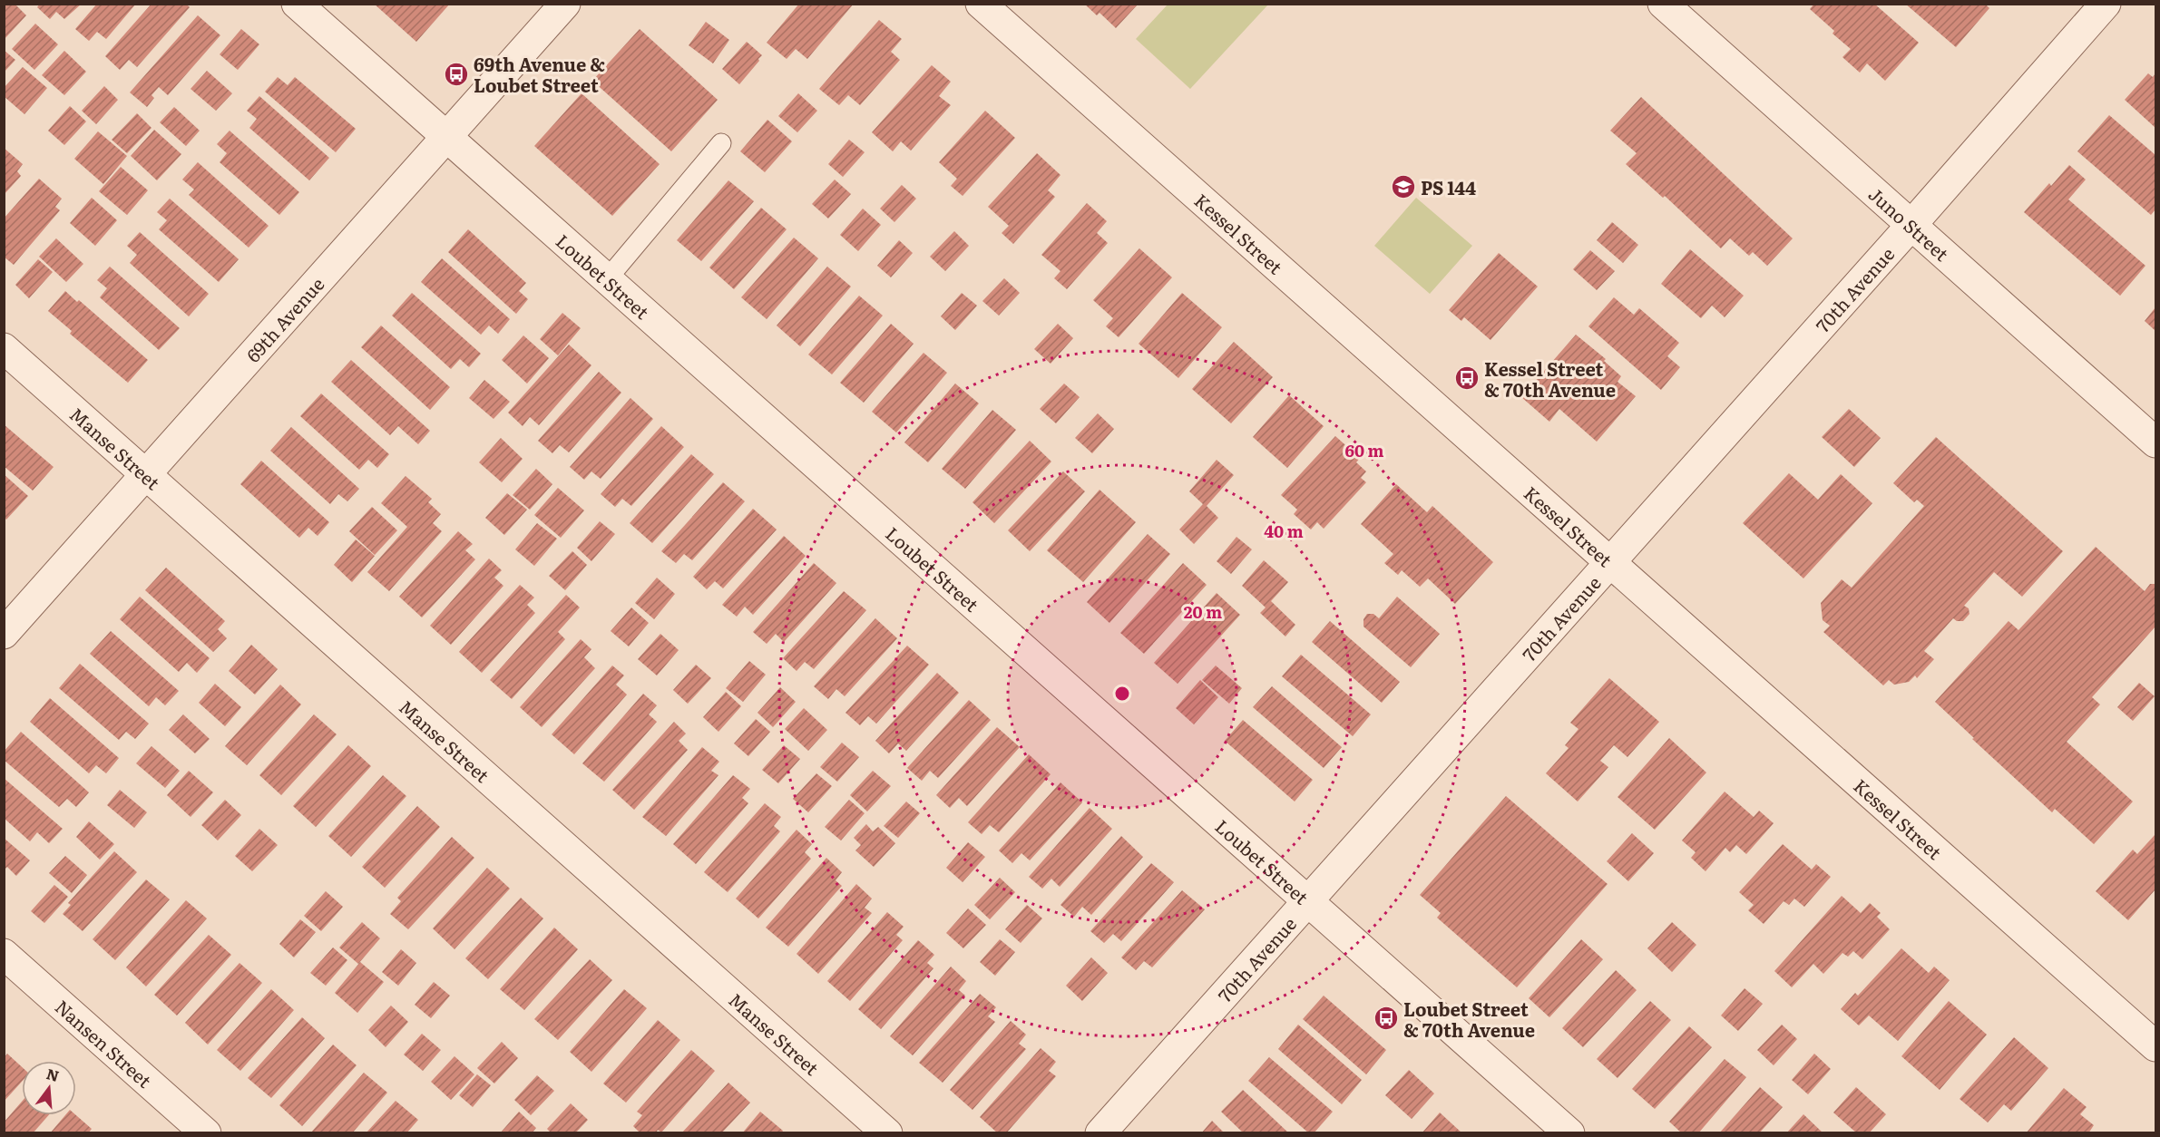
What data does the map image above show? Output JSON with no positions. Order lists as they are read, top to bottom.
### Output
{
  "streets": {
    "street": [
      "Juno Street",
      "Kessel Street",
      "Loubet Street",
      "70th Avenue",
      "69th Avenue",
      "Manse Street",
      "Nansen Street"
    ]
  },
  "crossings": [
    ["Juno Street", "70th Avenue"],
    ["Kessel Street", "70th Avenue"],
    ["Loubet Street", "70th Avenue"],
    ["Loubet Street", "69th Avenue"],
    ["69th Avenue", "Manse Street"]
  ],
  "places": {
    "bus stop": ["69th Avenue & Loubet Street", "Kessel Street & 70th Avenue", "Loubet Street & 70th Avenue"],
    "school or university": ["PS 144"]
  },
  "north": "top",
  "rings": ["60 m", "40 m", "20 m"]
}
